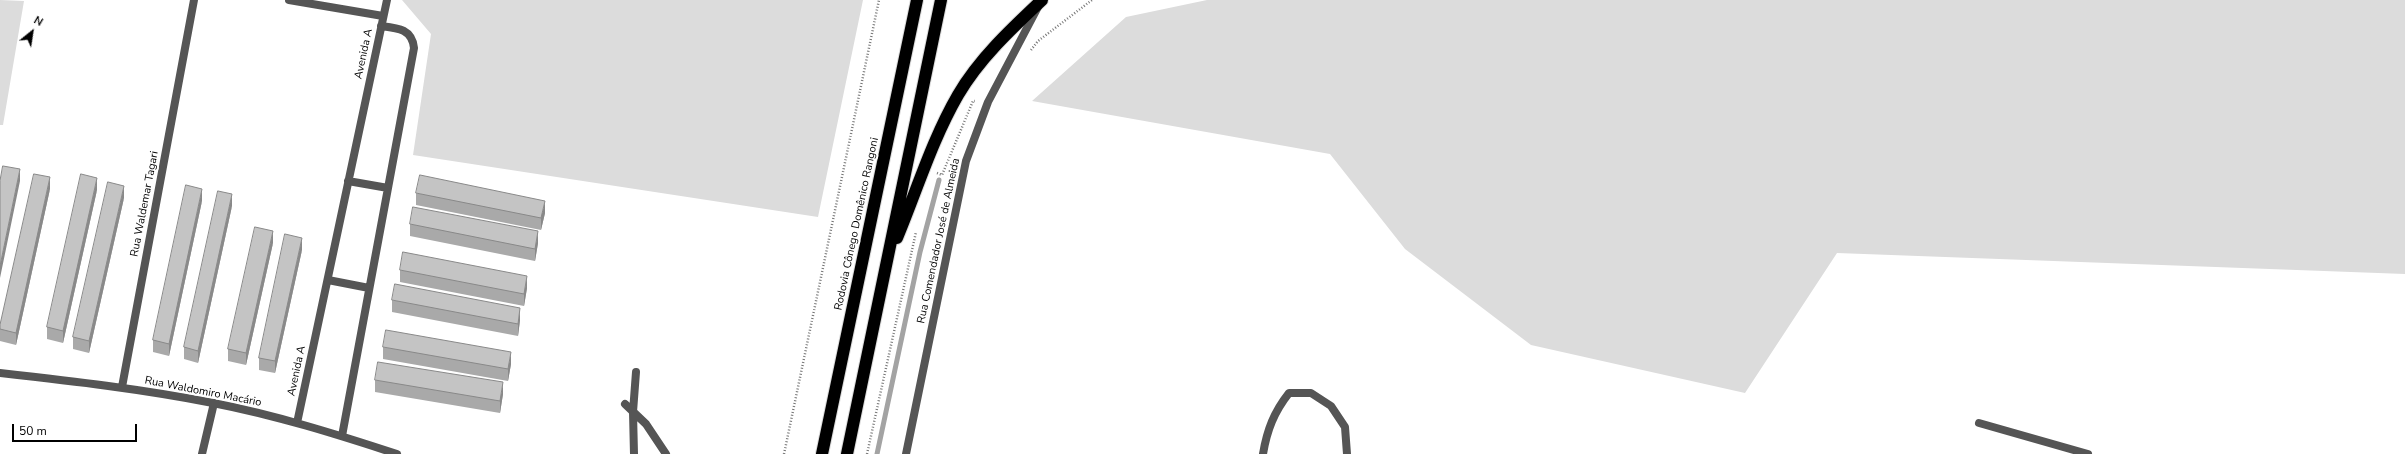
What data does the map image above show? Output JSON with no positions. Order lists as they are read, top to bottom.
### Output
{
  "streets": {
    "highway": ["Rodovia Cônego Domênico Rangoni"],
    "street": [
      "Avenida A",
      "Rua Waldemar Tagari",
      "Rua Comendador José de Almeida",
      "Rua Waldomiro Macário"
    ]
  },
  "crossings": [
    ["Avenida A", "Rua Waldomiro Macário"],
    ["Rua Waldemar Tagari", "Rua Waldomiro Macário"]
  ],
  "scale_bar": "50 m",
  "north": "top right"
}
